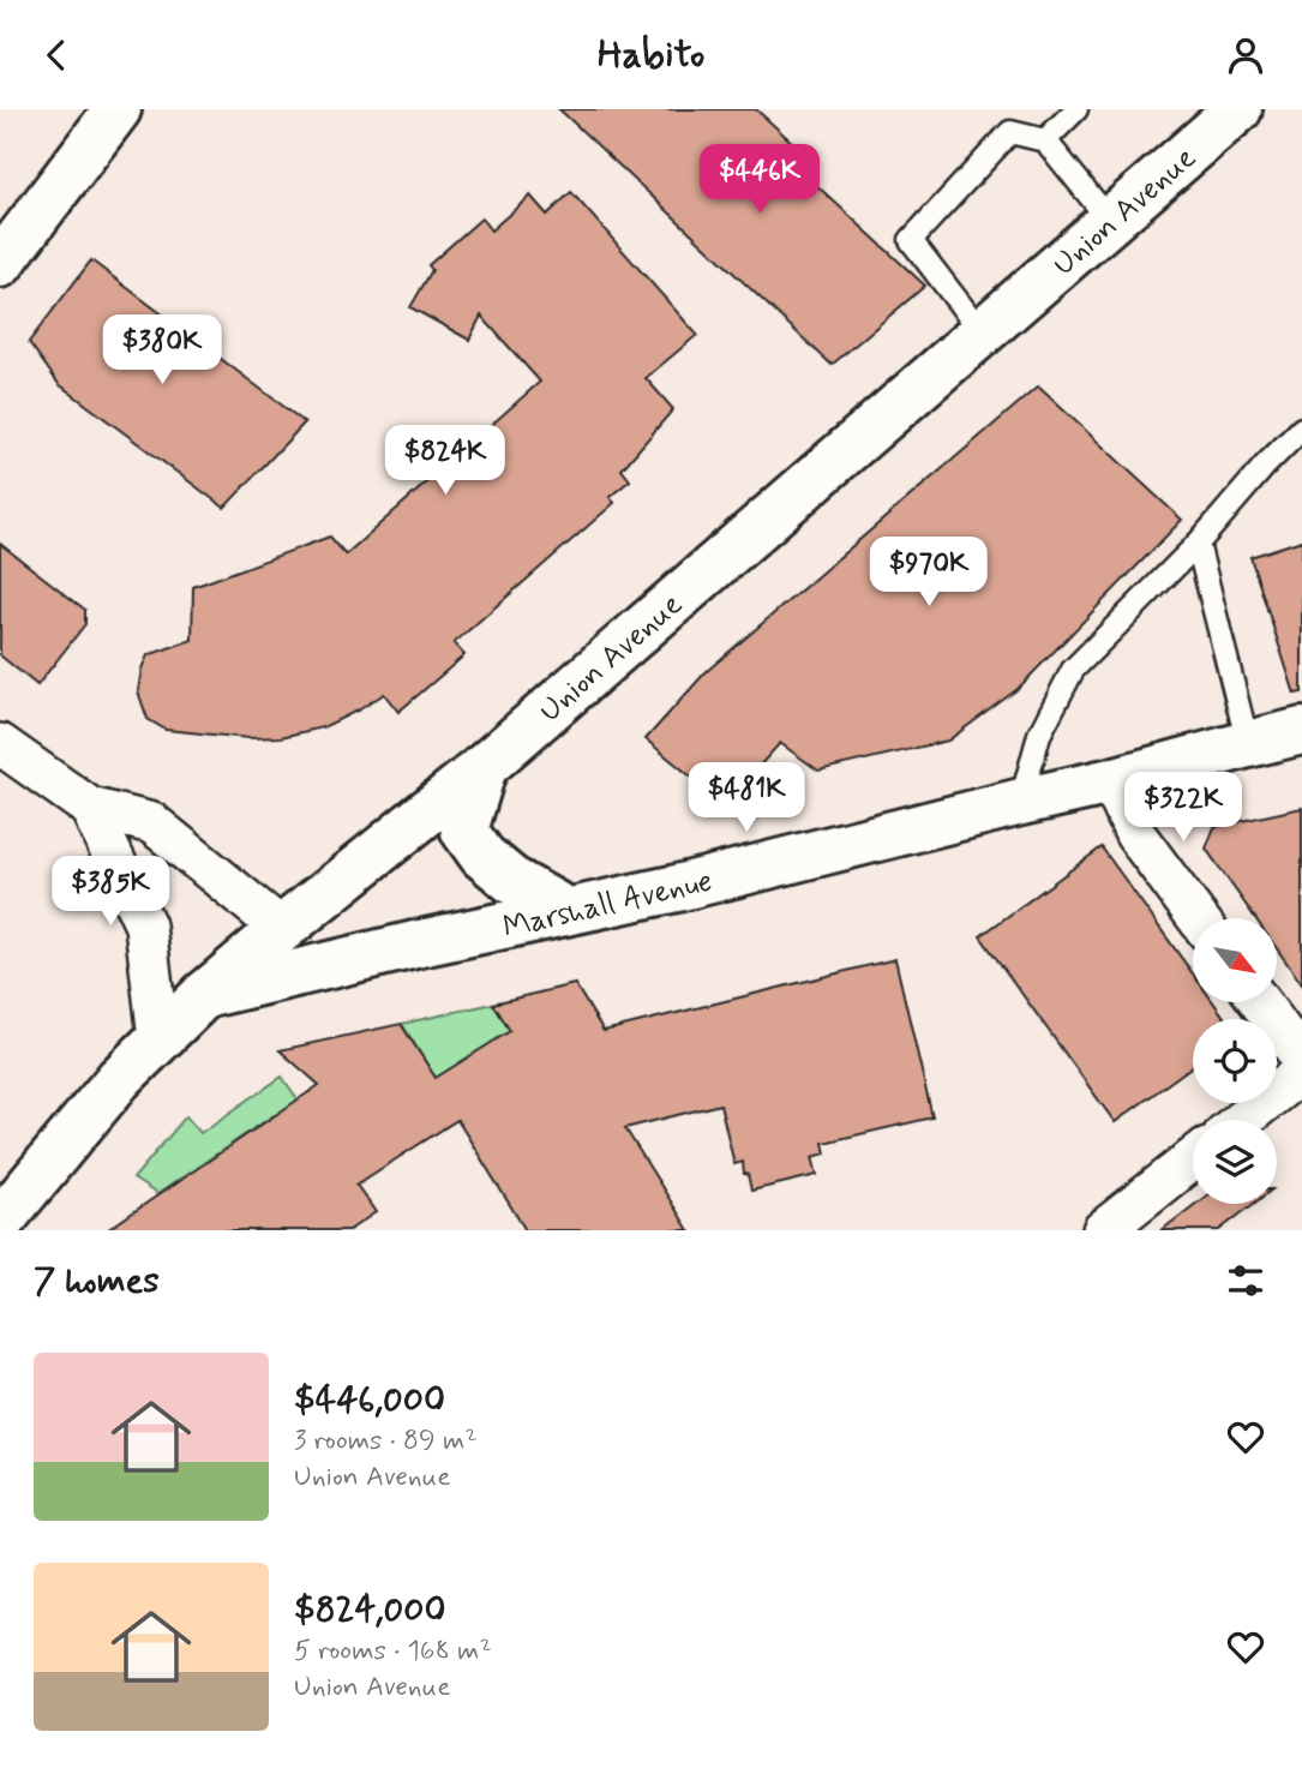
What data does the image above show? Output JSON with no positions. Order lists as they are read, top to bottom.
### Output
{
  "streets": {
    "main road": ["Union Avenue", "Marshall Avenue"]
  },
  "crossings": [
    ["Union Avenue", "Marshall Avenue"]
  ],
  "north": "bottom right",
  "page": {
    "header": "Habito",
    "price": [
      "$446K",
      "$380K",
      "$824K",
      "$970K",
      "$481K",
      "$322K",
      "$385K"
    ],
    "heading": "7 homes",
    "list": [
      {
        "name": "$446,000",
        "note": "3 rooms · 89 m² · Union Avenue"
      },
      {
        "name": "$824,000",
        "note": "5 rooms · 168 m² · Union Avenue"
      }
    ]
  }
}
